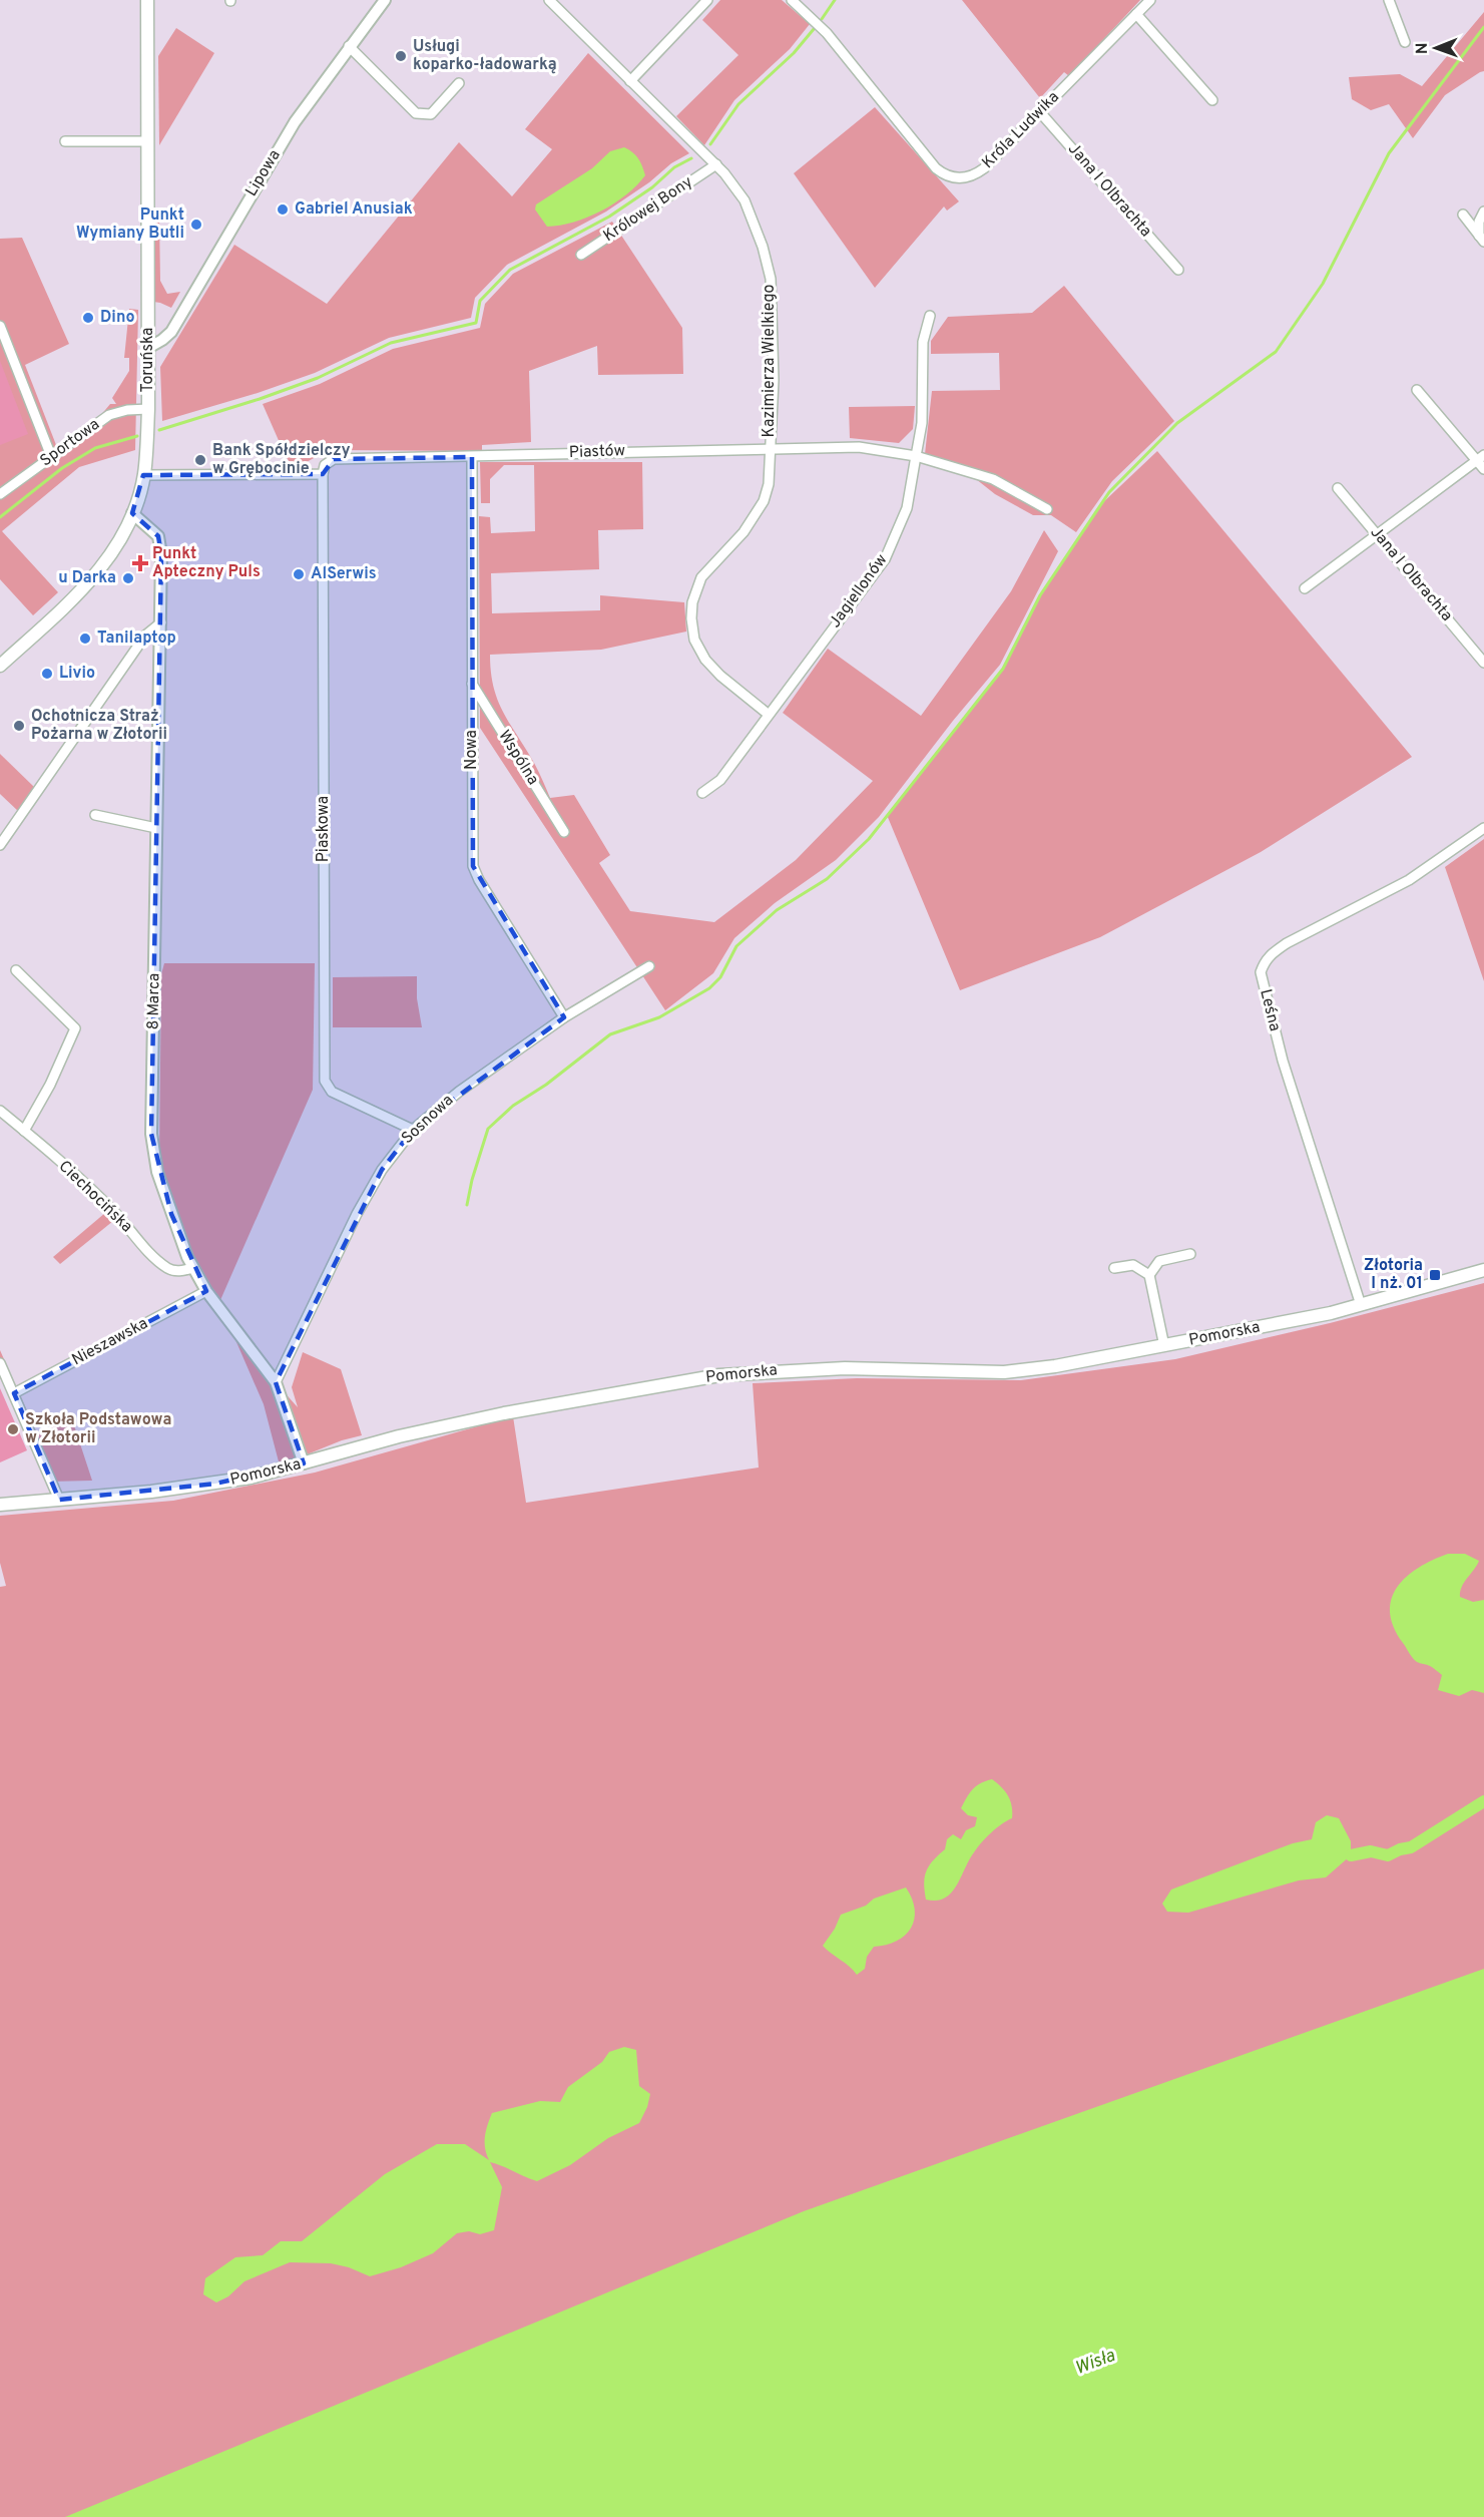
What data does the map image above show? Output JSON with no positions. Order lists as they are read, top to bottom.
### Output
{
  "streets": {
    "main road": ["Toruńska", "Pomorska"],
    "street": [
      "Króla Ludwika",
      "Lipowa",
      "Jana I Olbrachta",
      "Królowej Bony",
      "Kazimierza Wielkiego",
      "Sportowa",
      "Piastów",
      "Jagiellonów",
      "Nowa",
      "Wspólna",
      "Piaskowa",
      "8 Marca",
      "Leśna",
      "Sosnowa",
      "Ciechocińska",
      "Nieszawska"
    ]
  },
  "crossings": [
    ["Króla Ludwika", "Jana I Olbrachta"],
    ["Lipowa", "Toruńska"],
    ["Królowej Bony", "Kazimierza Wielkiego"],
    ["Toruńska", "Sportowa"],
    ["Toruńska", "8 Marca"],
    ["Kazimierza Wielkiego", "Piastów"],
    ["Kazimierza Wielkiego", "Jagiellonów"],
    ["Piastów", "Jagiellonów"],
    ["Piastów", "Nowa"],
    ["Piastów", "Piaskowa"],
    ["Nowa", "Wspólna"],
    ["Nowa", "Sosnowa"],
    ["Piaskowa", "Sosnowa"],
    ["8 Marca", "Sosnowa"],
    ["8 Marca", "Ciechocińska"],
    ["8 Marca", "Pomorska"],
    ["8 Marca", "Nieszawska"],
    ["Leśna", "Pomorska"]
  ],
  "water": ["Wisła"],
  "places": {
    "other": [
      "Usługi koparko-ładowarką",
      "Gabriel Anusiak",
      "Punkt Wymiany Butli",
      "Dino",
      "Bank Spółdzielczy w Grębocinie",
      "AlSerwis",
      "u Darka",
      "Tanilaptop",
      "Livio",
      "Ochotnicza Straż Pożarna w Złotorii",
      "Szkoła Podstawowa w Złotorii"
    ],
    "health": ["Punkt Apteczny Puls"],
    "transit": ["Złotoria I nż. 01"]
  },
  "north": "left"
}
